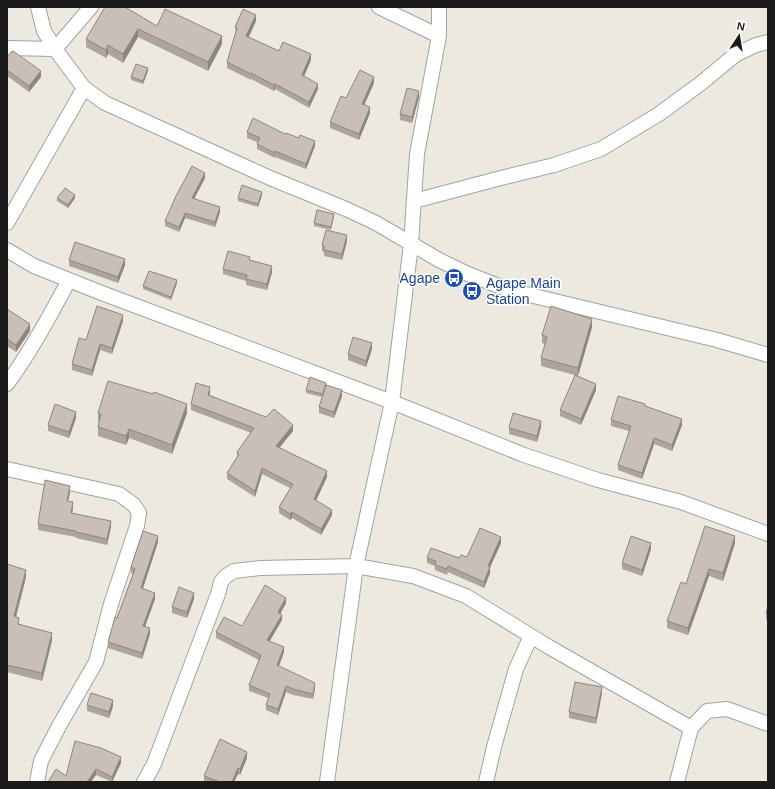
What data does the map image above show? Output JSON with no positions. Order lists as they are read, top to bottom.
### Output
{
  "places": {
    "bus stop": ["Agape", "Agape Main Station"]
  },
  "north": "top"
}
